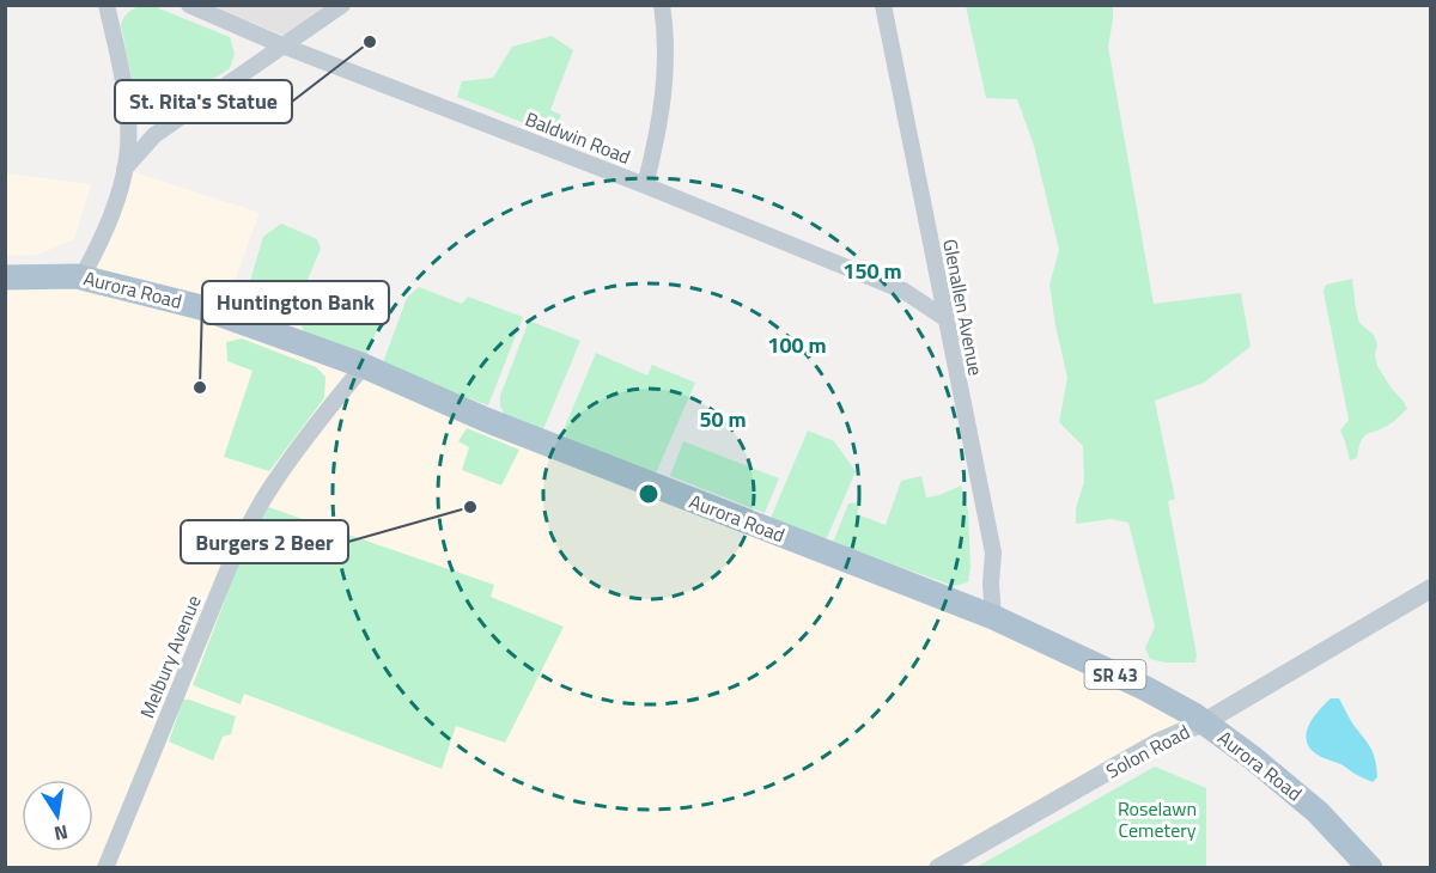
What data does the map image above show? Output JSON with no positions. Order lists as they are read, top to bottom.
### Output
{
  "streets": {
    "main road": ["Aurora Road", "SR 43"],
    "street": [
      "Baldwin Road",
      "Glenallen Avenue",
      "Melbury Avenue",
      "Solon Road"
    ]
  },
  "crossings": [
    ["Baldwin Road", "Glenallen Avenue"],
    ["Aurora Road", "Glenallen Avenue"],
    ["Aurora Road", "Melbury Avenue"],
    ["Aurora Road", "Solon Road"]
  ],
  "parks": ["Roselawn Cemetery"],
  "places": ["St. Rita's Statue", "Huntington Bank", "Burgers 2 Beer"],
  "north": "bottom",
  "rings": ["150 m", "100 m", "50 m"]
}
